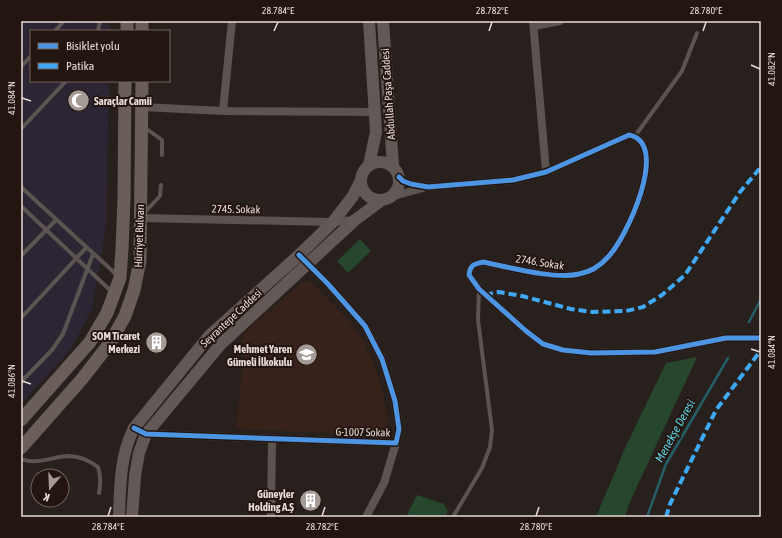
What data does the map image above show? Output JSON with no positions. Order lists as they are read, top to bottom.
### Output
{
  "streets": {
    "main road": ["Abdullah Paşa Caddesi", "Hürriyet Bulvarı", "Seyrantepe Caddesi"],
    "street": ["2745. Sokak", "2746. Sokak", "G-1007 Sokak"]
  },
  "crossings": [
    ["Abdullah Paşa Caddesi", "Seyrantepe Caddesi"],
    ["2745. Sokak", "Hürriyet Bulvarı"],
    ["2745. Sokak", "Seyrantepe Caddesi"],
    ["Seyrantepe Caddesi", "G-1007 Sokak"]
  ],
  "water": ["Menekşe Deresi"],
  "places": {
    "mosque": ["Saraçlar Camii"],
    "building": ["SOM Ticaret Merkezi", "Güneyler Holding A.Ş"],
    "school or university": ["Mehmet Yaren Gümeli İlkokulu"]
  },
  "legend": ["Bisiklet yolu", "Patika"],
  "north": "bottom",
  "coordinates": [
    "28.784°E",
    "28.782°E",
    "28.780°E",
    "41.082°N",
    "41.084°N",
    "41.086°N"
  ]
}
